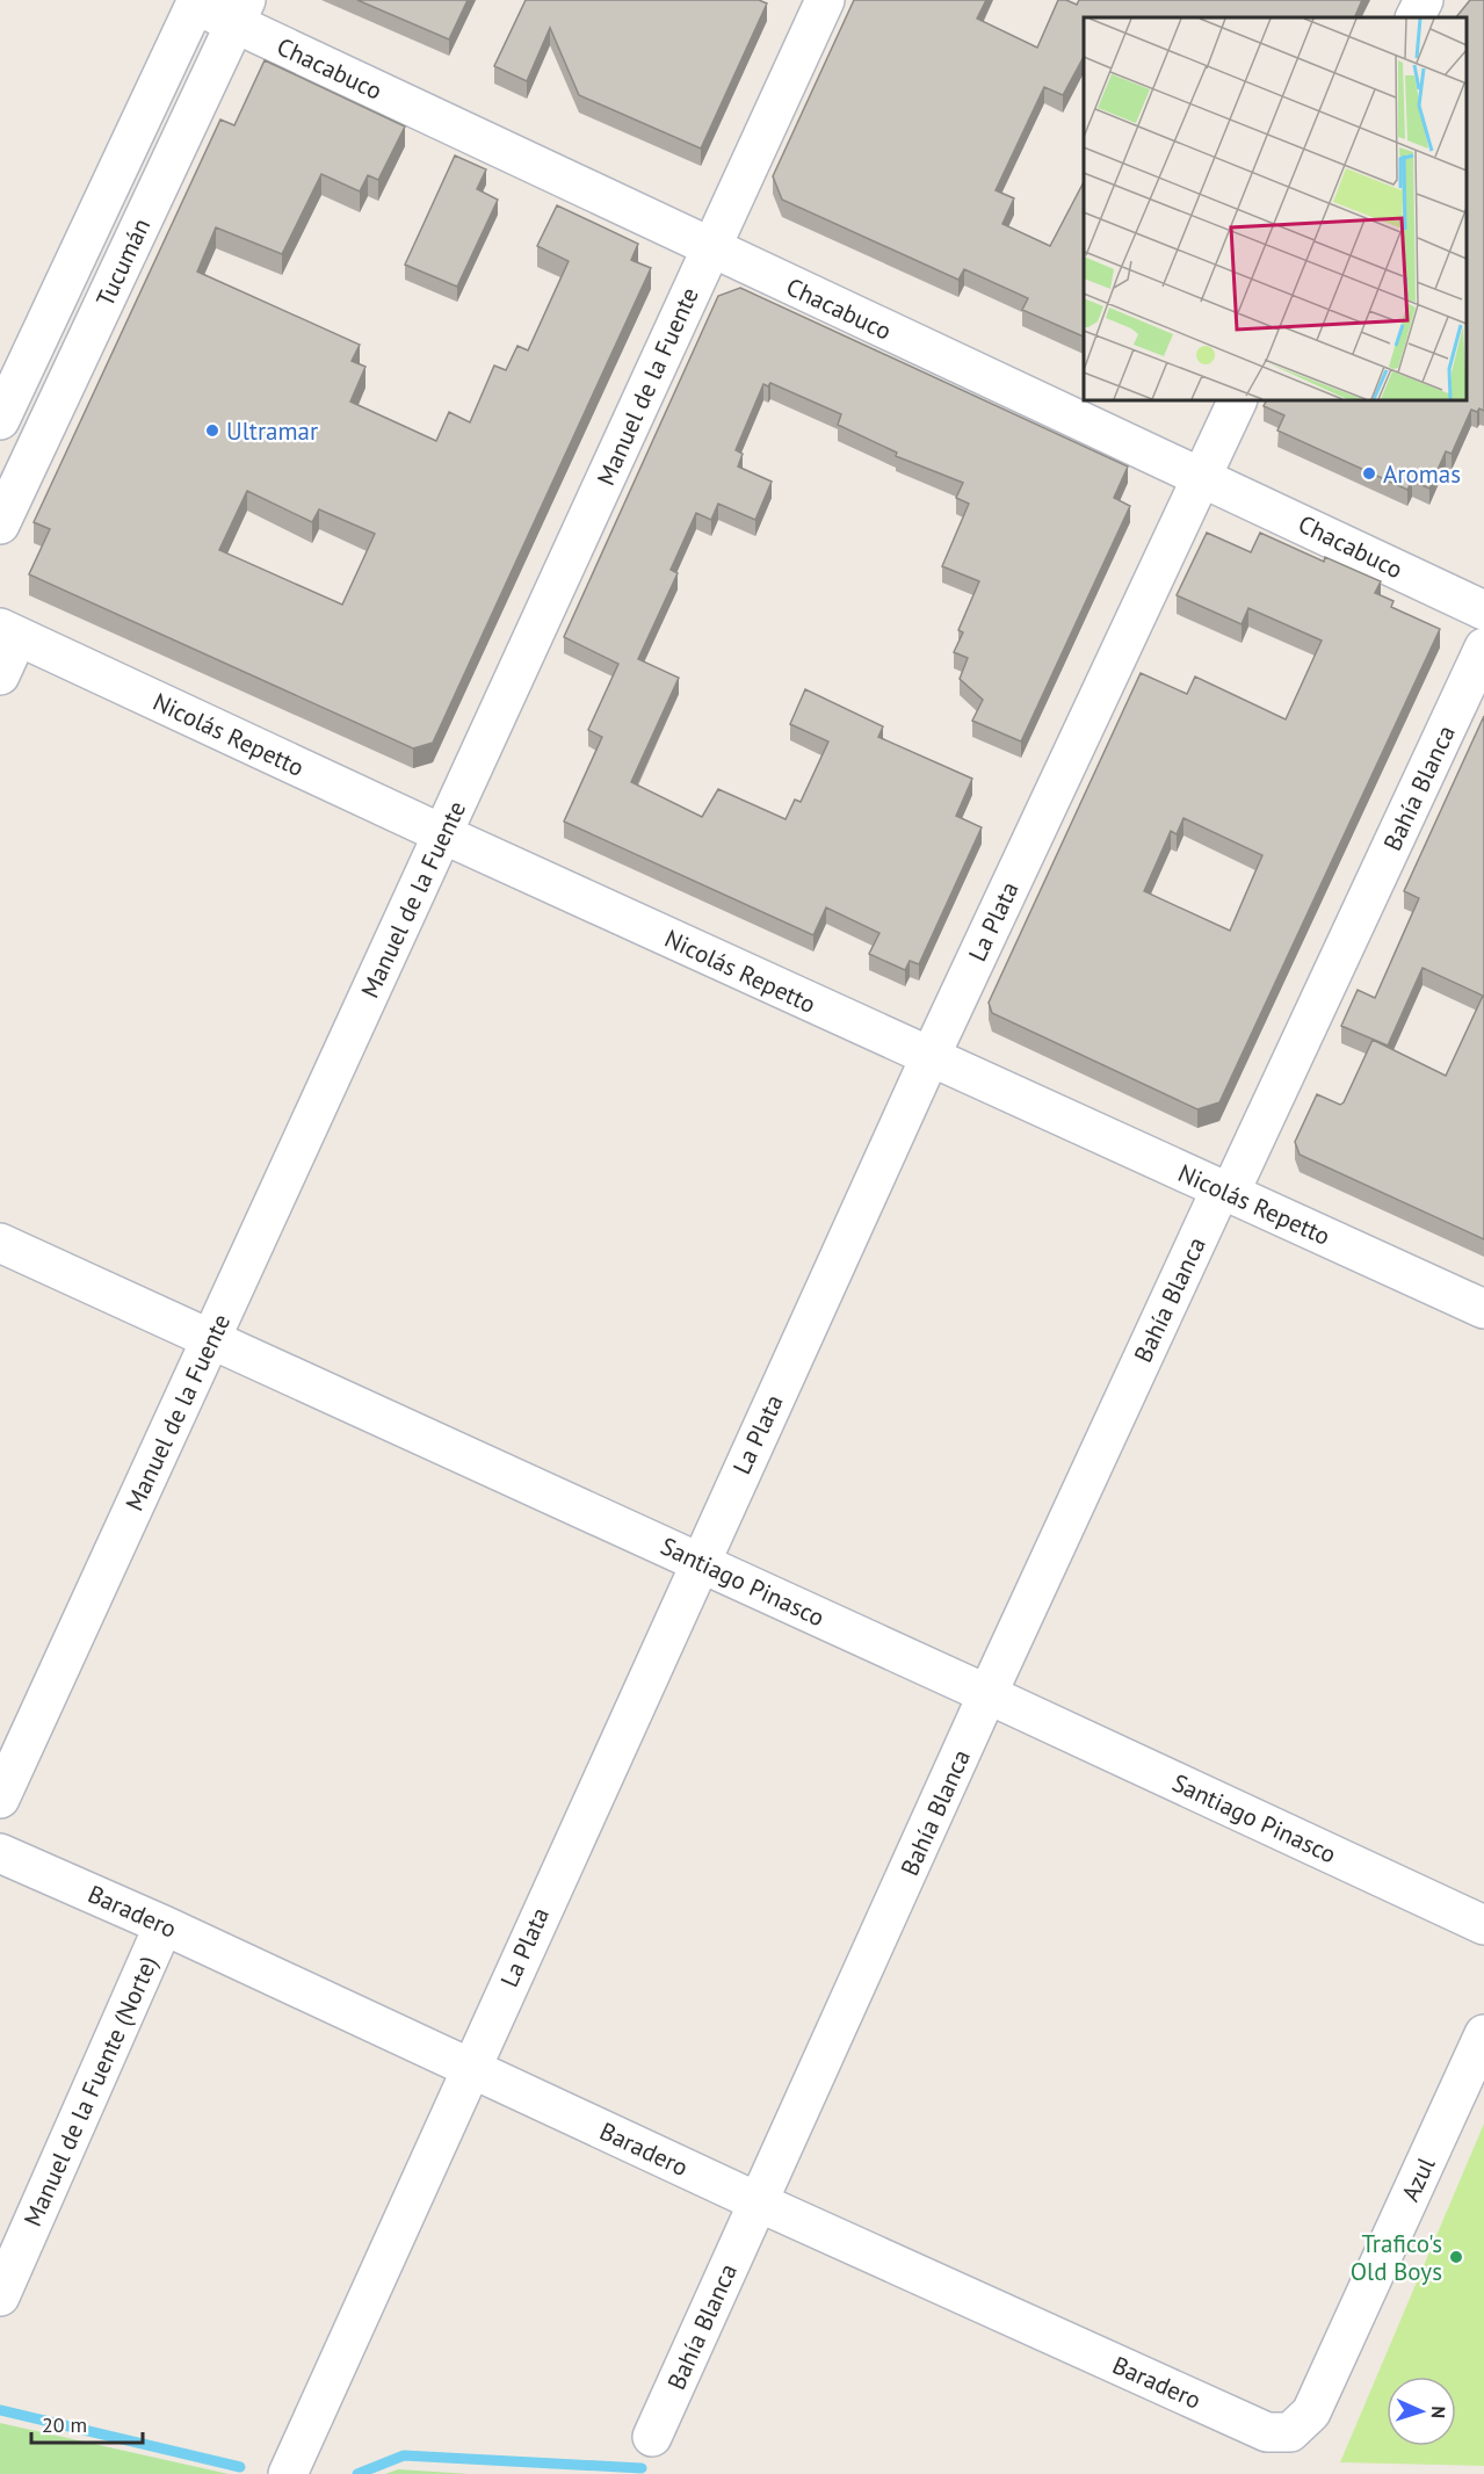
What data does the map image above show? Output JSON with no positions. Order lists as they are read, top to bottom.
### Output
{
  "streets": {
    "street": [
      "Chacabuco",
      "Tucumán",
      "Manuel de la Fuente",
      "Nicolás Repetto",
      "Bahía Blanca",
      "La Plata",
      "Santiago Pinasco",
      "Baradero",
      "Manuel de la Fuente (Norte)",
      "Azul"
    ]
  },
  "crossings": [
    ["Chacabuco", "Tucumán"],
    ["Chacabuco", "Manuel de la Fuente"],
    ["Chacabuco", "La Plata"],
    ["Manuel de la Fuente", "Nicolás Repetto"],
    ["Manuel de la Fuente", "Santiago Pinasco"],
    ["Nicolás Repetto", "Bahía Blanca"],
    ["Nicolás Repetto", "La Plata"],
    ["Bahía Blanca", "Santiago Pinasco"],
    ["Bahía Blanca", "Baradero"],
    ["La Plata", "Santiago Pinasco"],
    ["La Plata", "Baradero"],
    ["Baradero", "Manuel de la Fuente (Norte)"],
    ["Baradero", "Azul"]
  ],
  "places": ["Ultramar", "Aromas", "Trafico's Old Boys"],
  "scale_bar": "20 m",
  "north": "right"
}
